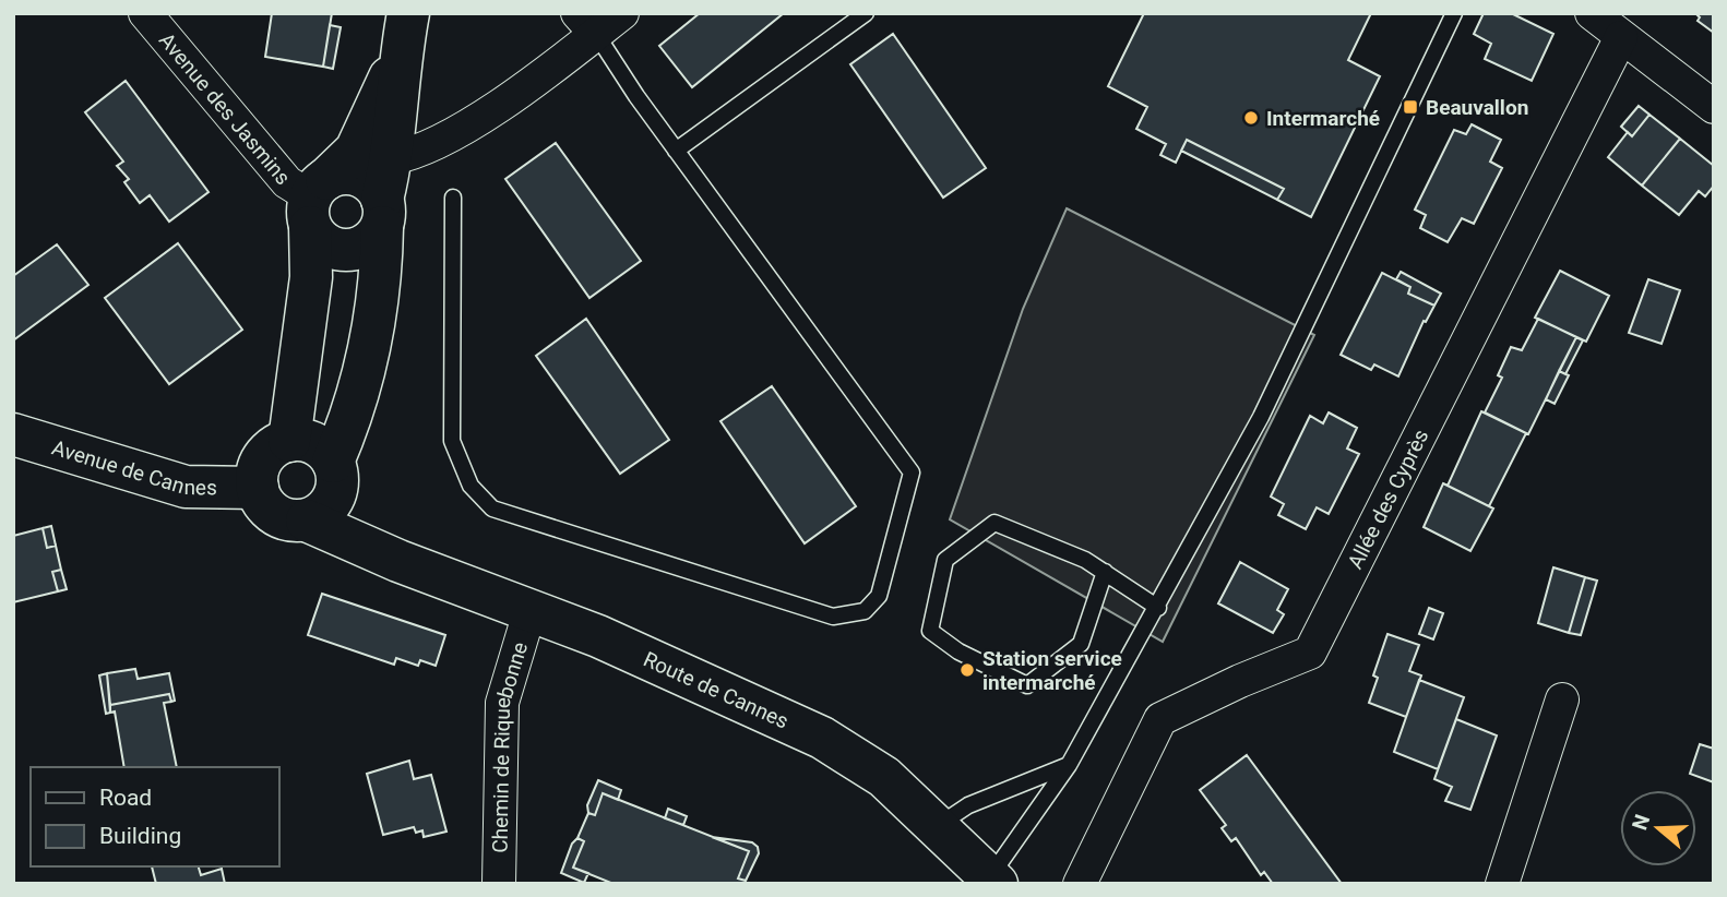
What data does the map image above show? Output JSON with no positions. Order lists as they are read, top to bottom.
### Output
{
  "streets": {
    "main road": ["Avenue de Cannes", "Route de Cannes"],
    "street": ["Avenue des Jasmins", "Allée des Cyprès", "Chemin de Riquebonne"]
  },
  "crossings": [
    ["Avenue de Cannes", "Route de Cannes"],
    ["Route de Cannes", "Chemin de Riquebonne"]
  ],
  "places": {
    "transit": ["Beauvallon"],
    "other": ["Intermarché", "Station service intermarché"]
  },
  "legend": ["Road", "Building"],
  "north": "left"
}
